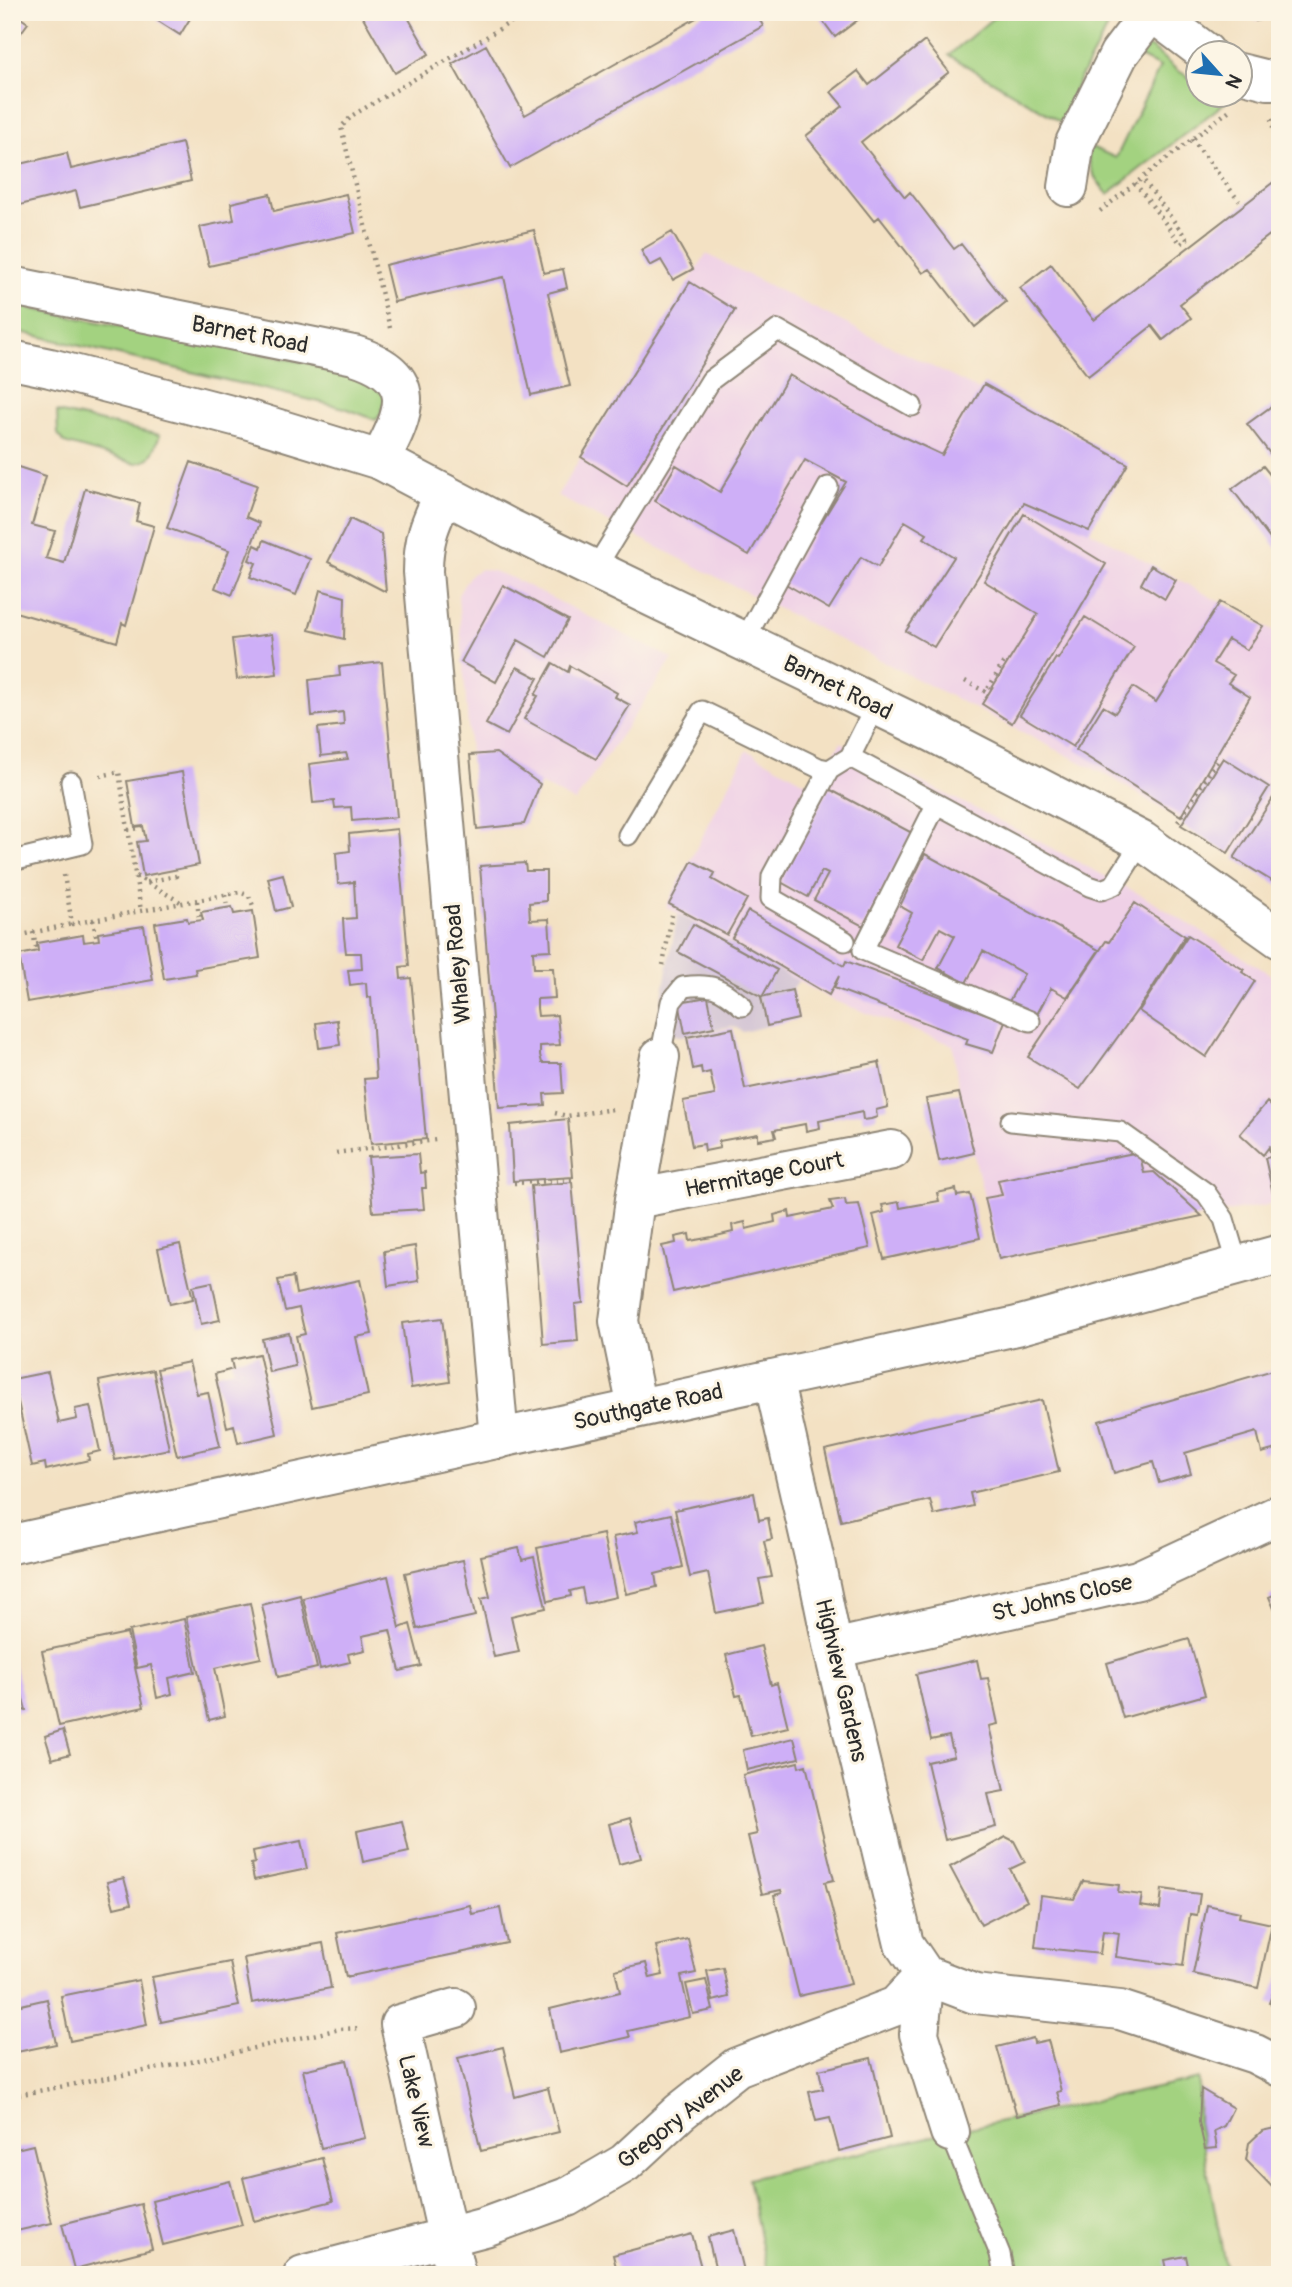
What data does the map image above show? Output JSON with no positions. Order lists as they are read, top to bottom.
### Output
{
  "streets": {
    "street": [
      "Barnet Road",
      "Whaley Road",
      "Hermitage Court",
      "Southgate Road",
      "St Johns Close",
      "Highview Gardens",
      "Lake View",
      "Gregory Avenue"
    ]
  },
  "crossings": [
    ["Barnet Road", "Whaley Road"],
    ["Whaley Road", "Southgate Road"],
    ["Southgate Road", "Highview Gardens"],
    ["St Johns Close", "Highview Gardens"],
    ["Highview Gardens", "Gregory Avenue"],
    ["Lake View", "Gregory Avenue"]
  ],
  "north": "bottom right"
}
